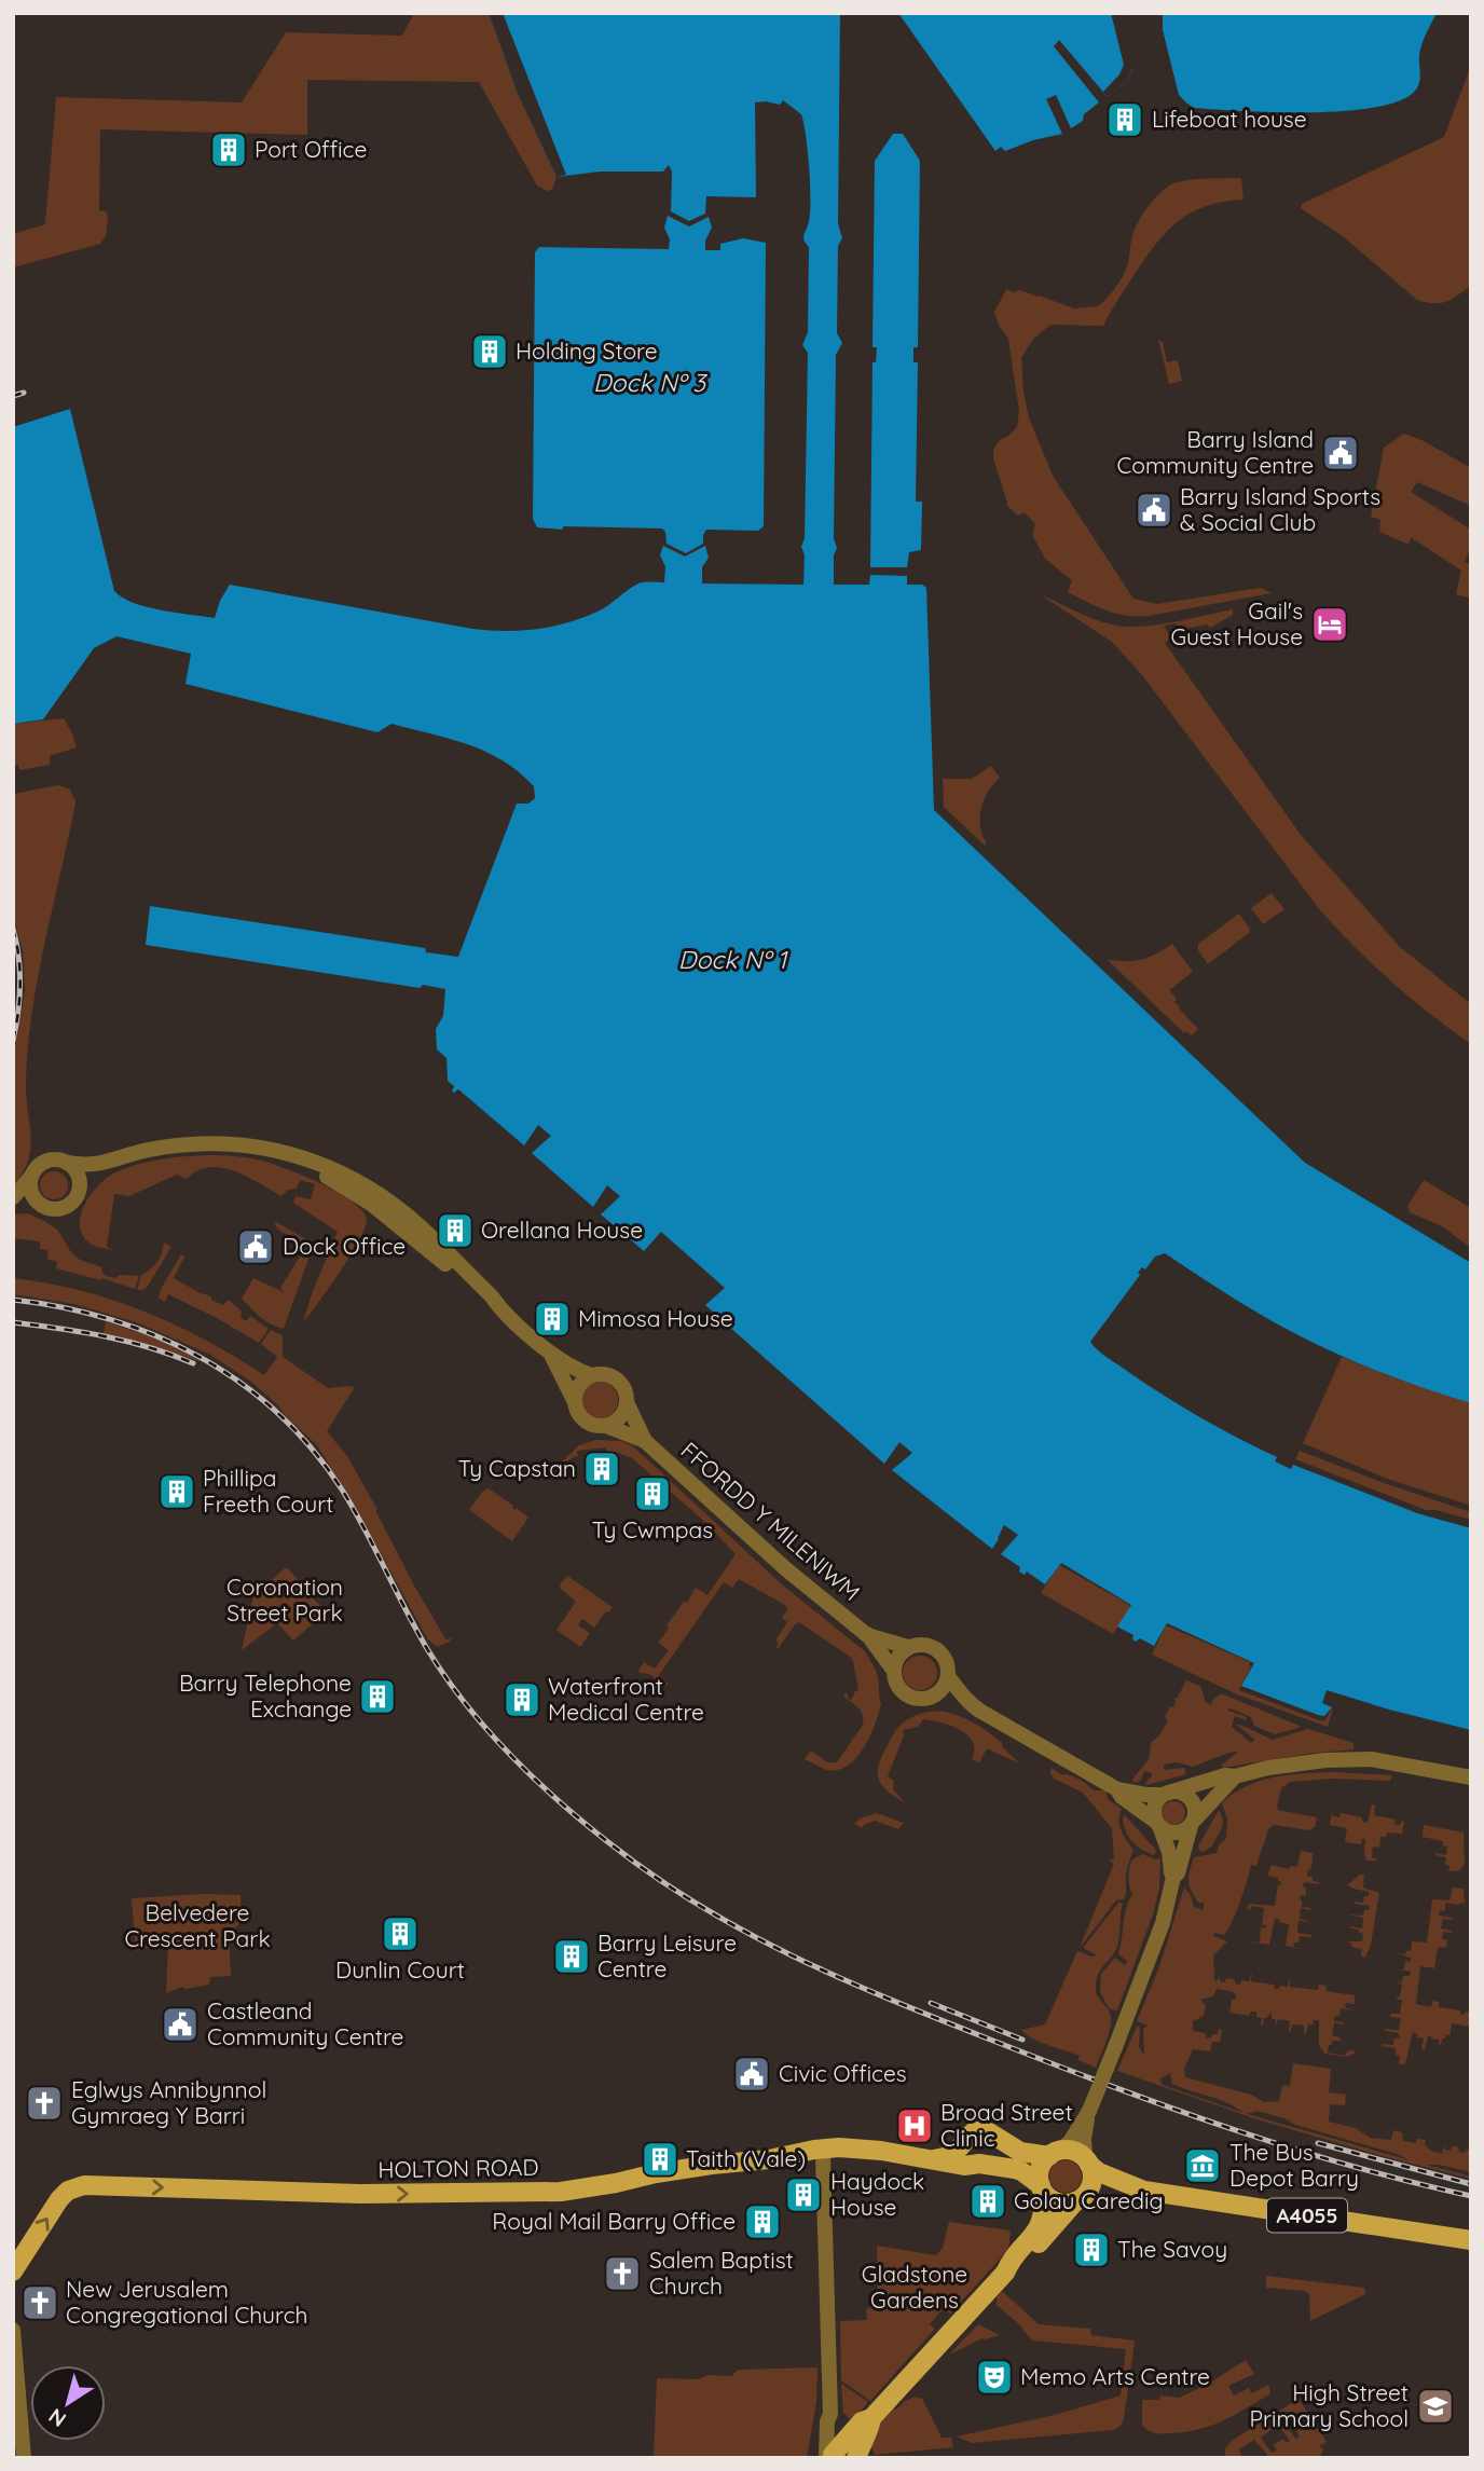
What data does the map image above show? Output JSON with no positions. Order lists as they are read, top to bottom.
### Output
{
  "streets": {
    "main road": ["HOLTON ROAD", "A4055"],
    "street": ["FFORDD Y MILENIWM"]
  },
  "crossings": [
    ["HOLTON ROAD", "A4055"]
  ],
  "one_way": ["HOLTON ROAD"],
  "water": ["Dock Nº 3", "Dock Nº 1"],
  "parks": ["Coronation Street Park", "Belvedere Crescent Park", "Gladstone Gardens"],
  "places": {
    "building": [
      "Lifeboat house",
      "Port Office",
      "Holding Store",
      "Orellana House",
      "Mimosa House",
      "Ty Capstan",
      "Phillipa Freeth Court",
      "Ty Cwmpas",
      "Barry Telephone Exchange",
      "Waterfront Medical Centre",
      "Dunlin Court",
      "Barry Leisure Centre",
      "Taith (Vale)",
      "Haydock House",
      "Golau Caredig",
      "Royal Mail Barry Office",
      "The Savoy"
    ],
    "public building": [
      "Barry Island Community Centre",
      "Barry Island Sports & Social Club",
      "Dock Office",
      "Castleand Community Centre",
      "Civic Offices"
    ],
    "hotel": ["Gail's Guest House"],
    "church": ["Eglwys Annibynnol Gymraeg Y Barri", "Salem Baptist Church", "New Jerusalem Congregational Church"],
    "hospital": ["Broad Street Clinic"],
    "museum": ["The Bus Depot Barry"],
    "theatre": ["Memo Arts Centre"],
    "school or university": ["High Street Primary School"]
  },
  "north": "bottom left"
}
